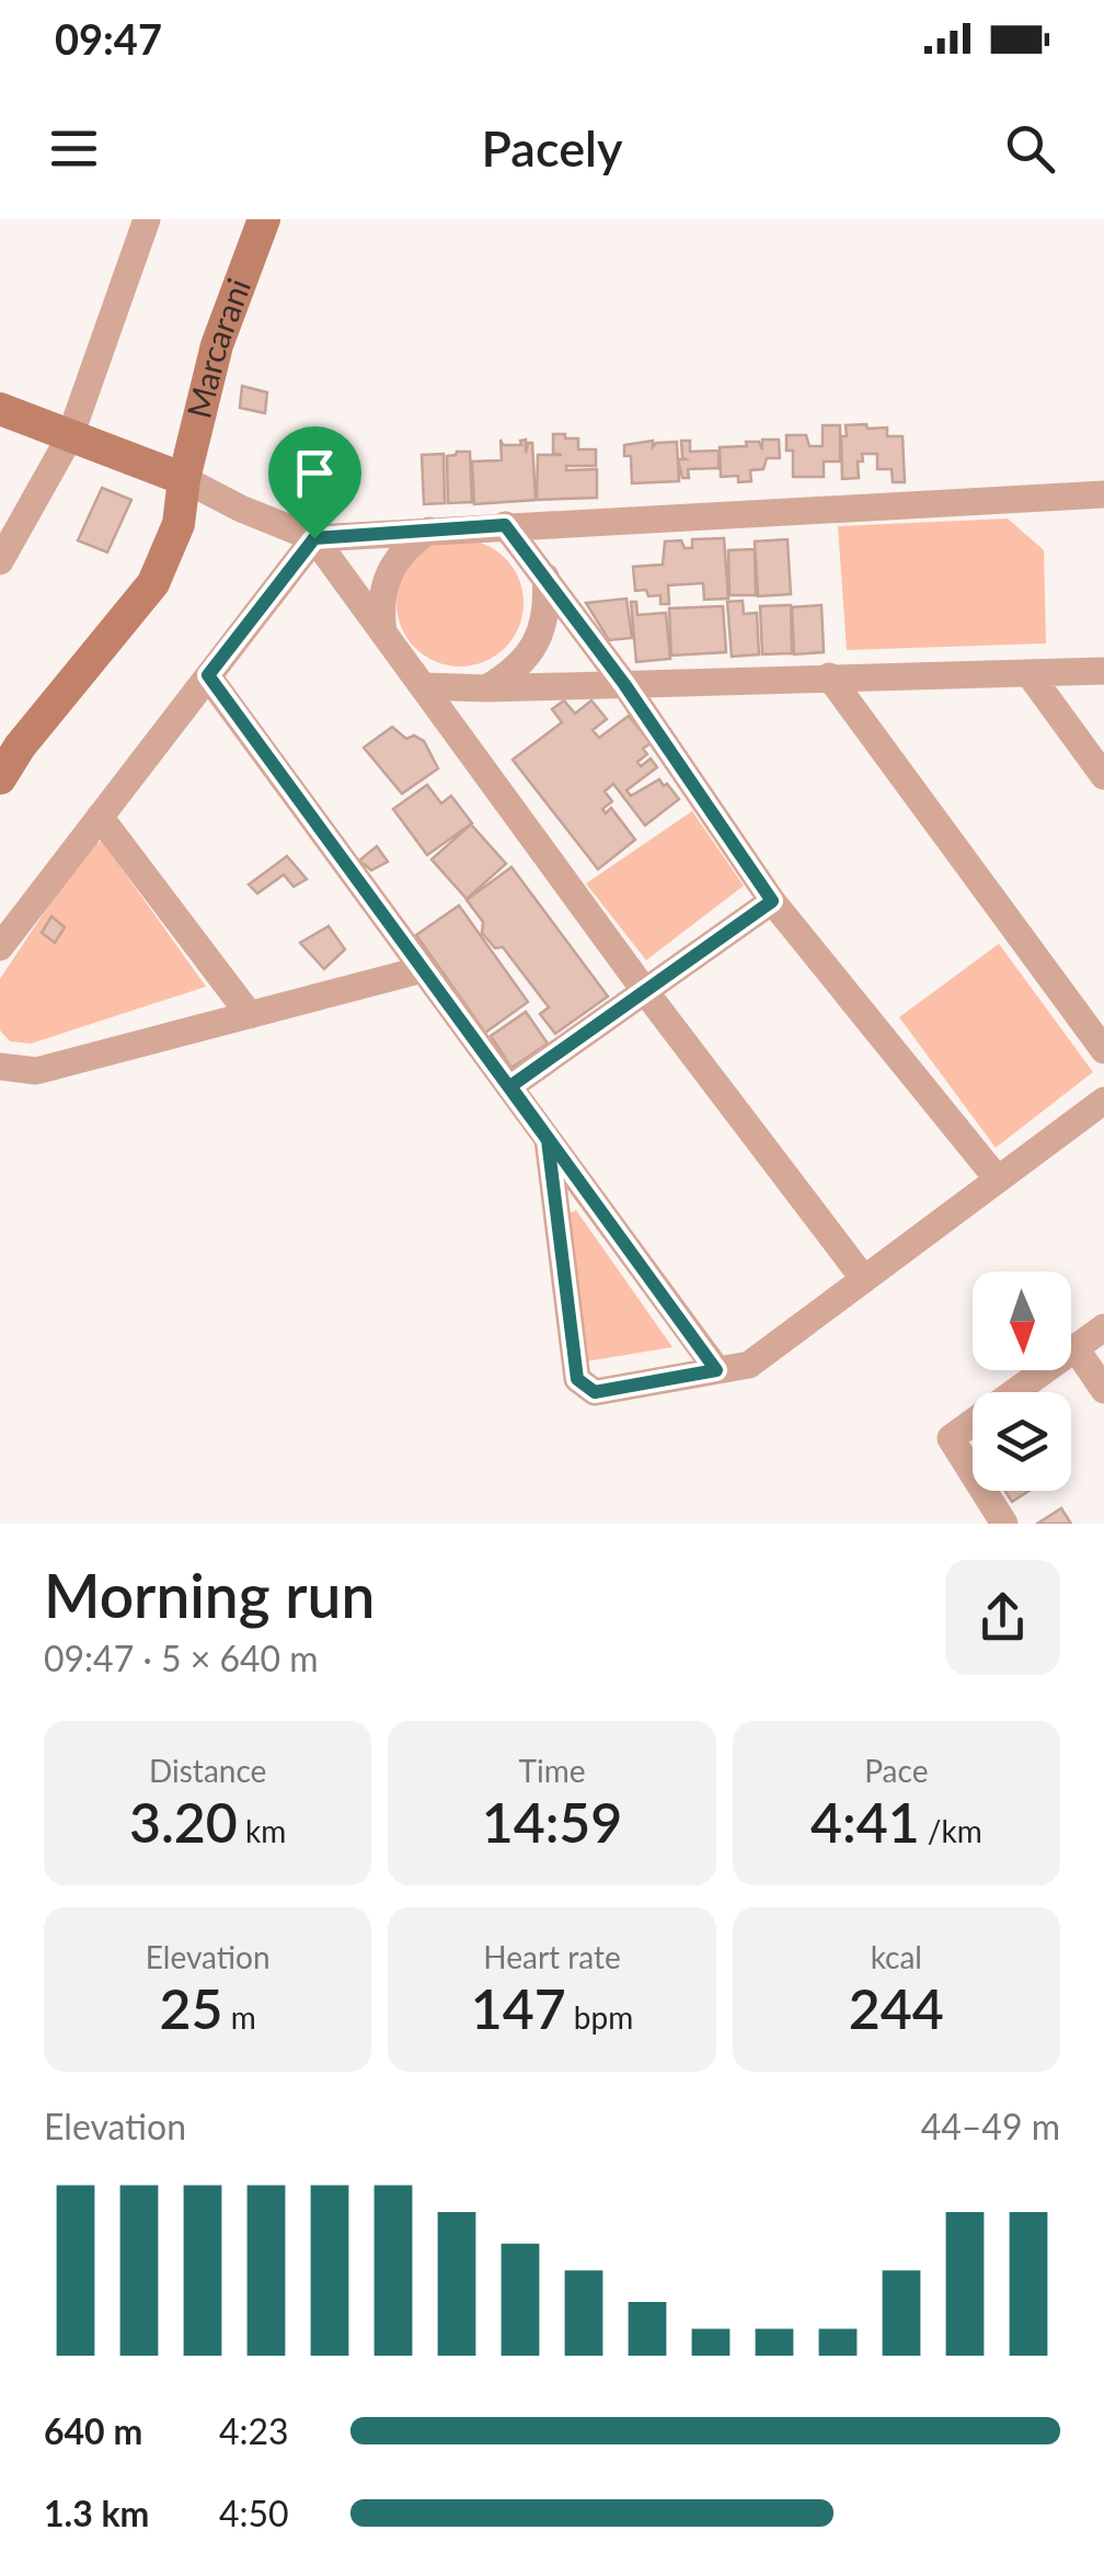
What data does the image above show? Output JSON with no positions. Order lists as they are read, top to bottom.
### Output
{
  "streets": {
    "main road": ["Marcarani"]
  },
  "north": "bottom",
  "page": {
    "status": "09:47",
    "header": "Pacely",
    "heading": ["Morning run", "09:47 · 5 × 640 m"],
    "stats": [
      ["Distance", "3.20 km"],
      ["Time", "14:59"],
      ["Pace", "4:41 /km"],
      ["Elevation", "25 m"],
      ["Heart rate", "147 bpm"],
      ["kcal", "244"]
    ],
    "chart": ["Elevation", "44–49 m"],
    "list": [
      {
        "name": "640 m",
        "note": "4:23"
      },
      {
        "name": "1.3 km",
        "note": "4:50"
      }
    ]
  }
}
